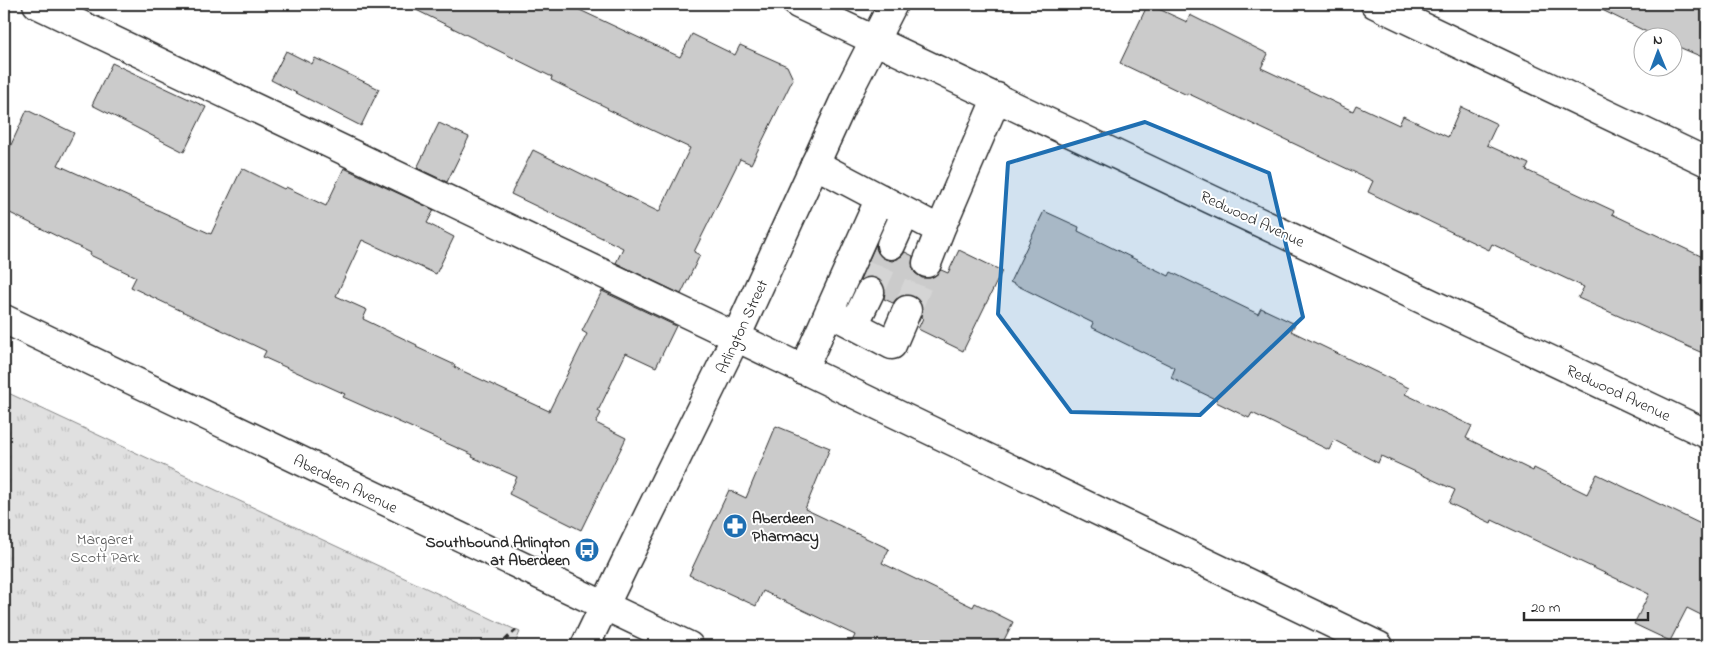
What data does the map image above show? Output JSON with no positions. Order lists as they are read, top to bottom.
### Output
{
  "streets": {
    "street": ["Redwood Avenue", "Arlington Street", "Aberdeen Avenue"]
  },
  "crossings": [
    ["Redwood Avenue", "Arlington Street"],
    ["Arlington Street", "Aberdeen Avenue"]
  ],
  "parks": ["Margaret Scott Park"],
  "places": {
    "pharmacy": ["Aberdeen Pharmacy"],
    "bus stop": ["Southbound Arlington at Aberdeen"]
  },
  "scale_bar": "20 m",
  "north": "top"
}
